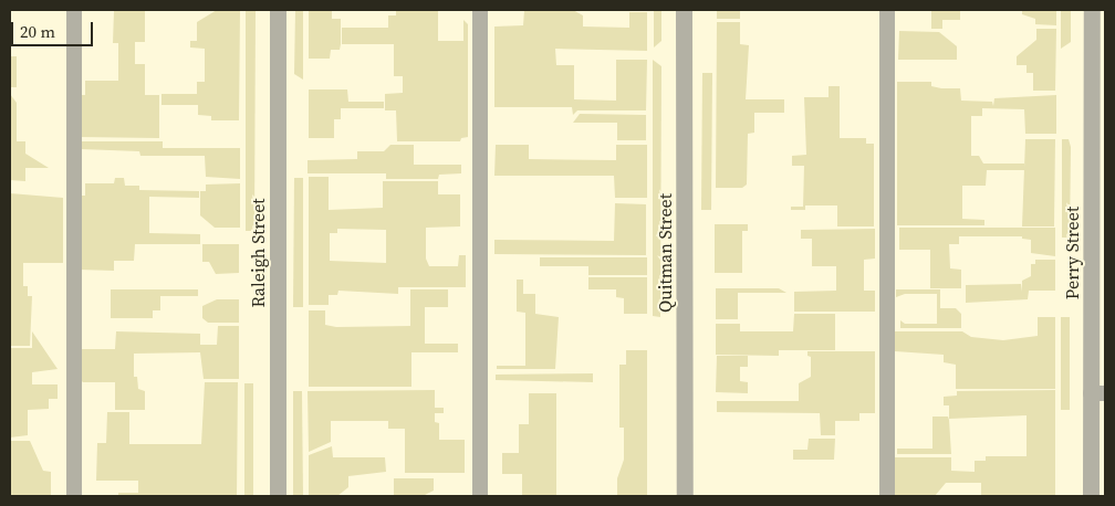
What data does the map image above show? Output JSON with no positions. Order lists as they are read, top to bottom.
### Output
{
  "streets": {
    "street": ["Raleigh Street", "Quitman Street", "Perry Street"]
  },
  "scale_bar": "20 m"
}
